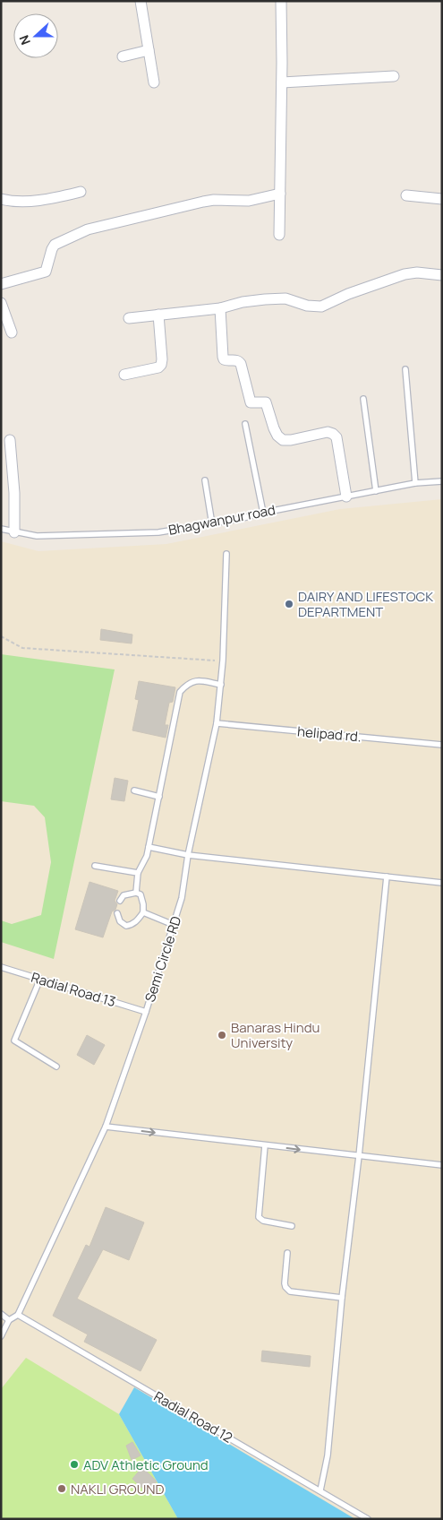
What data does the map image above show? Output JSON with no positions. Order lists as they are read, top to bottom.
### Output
{
  "streets": {
    "lane": [
      "Bhagwanpur road",
      "helipad rd.",
      "Semi Circle RD",
      "Radial Road 13",
      "Radial Road 12"
    ]
  },
  "crossings": [
    ["helipad rd.", "Semi Circle RD"],
    ["Semi Circle RD", "Radial Road 13"],
    ["Semi Circle RD", "Radial Road 12"]
  ],
  "places": [
    "DAIRY AND LIFESTOCK DEPARTMENT",
    "Banaras Hindu University",
    "ADV Athletic Ground",
    "NAKLI GROUND"
  ],
  "north": "left"
}
